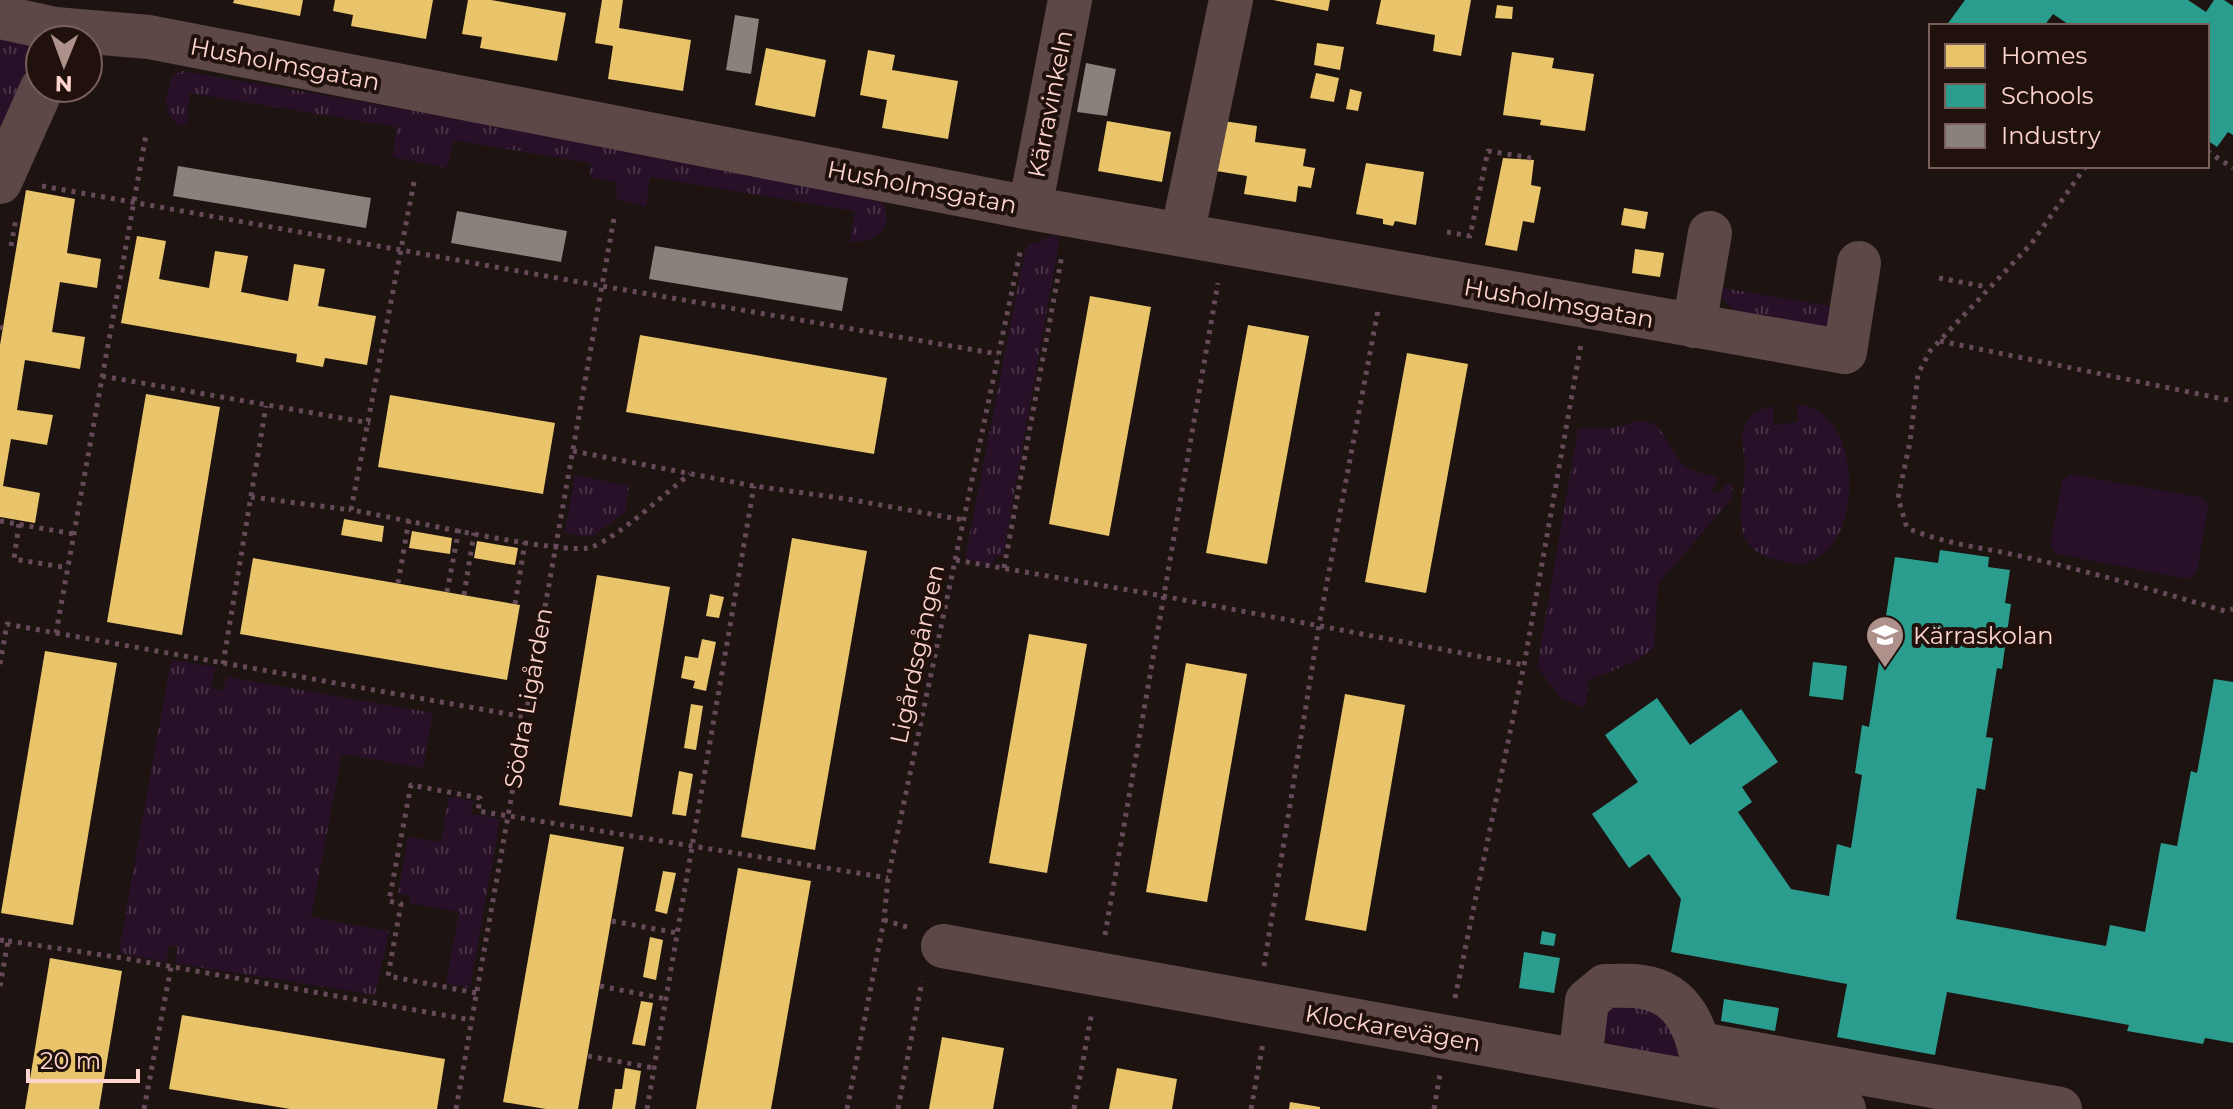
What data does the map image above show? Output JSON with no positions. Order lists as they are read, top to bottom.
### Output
{
  "streets": {
    "street": ["Husholmsgatan", "Kärravinkeln", "Klockarevägen"],
    "path": ["Ligårdsgången", "Södra Ligården"]
  },
  "crossings": [
    ["Husholmsgatan", "Kärravinkeln"],
    ["Husholmsgatan", "Ligårdsgången"],
    ["Kärravinkeln", "Ligårdsgången"]
  ],
  "places": {
    "school or university": ["Kärraskolan"]
  },
  "legend": ["Homes", "Schools", "Industry"],
  "scale_bar": "20 m",
  "north": "bottom"
}
